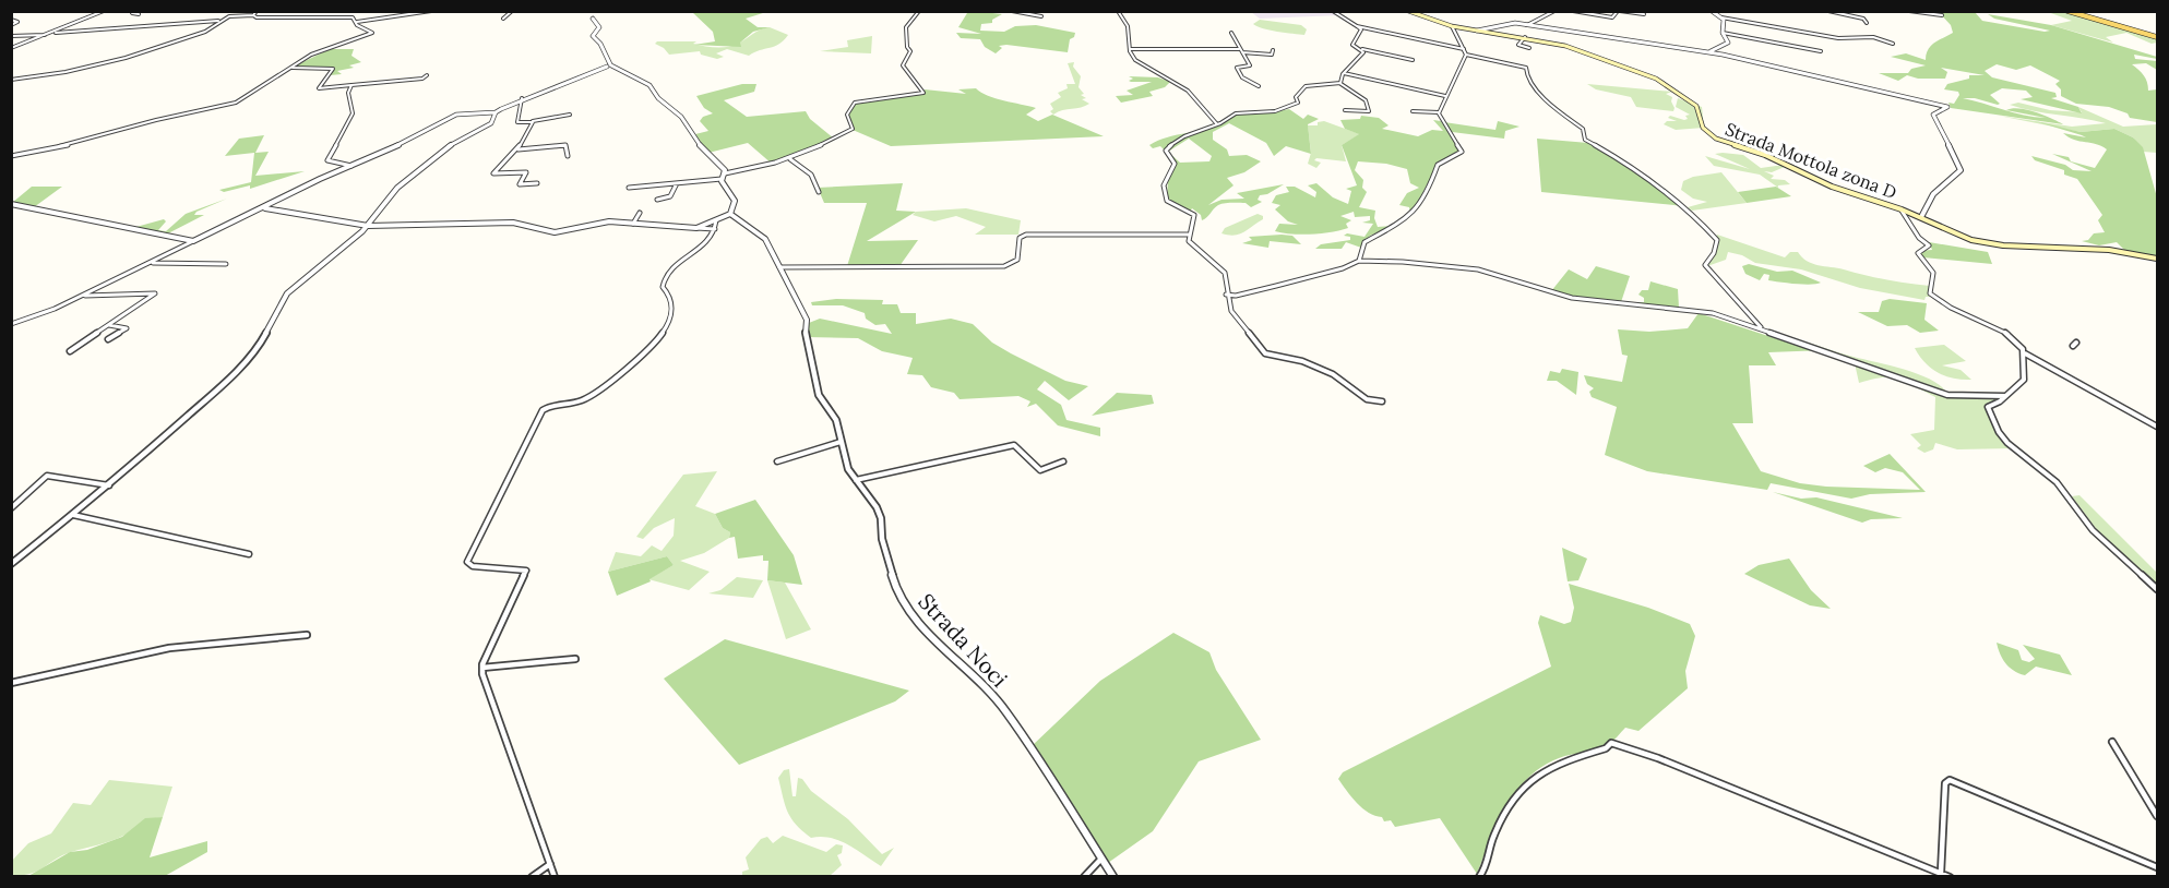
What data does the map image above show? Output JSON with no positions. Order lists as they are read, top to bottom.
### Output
{
  "streets": {
    "main road": ["Strada Mottola zona D"],
    "street": ["Strada Noci"]
  }
}
